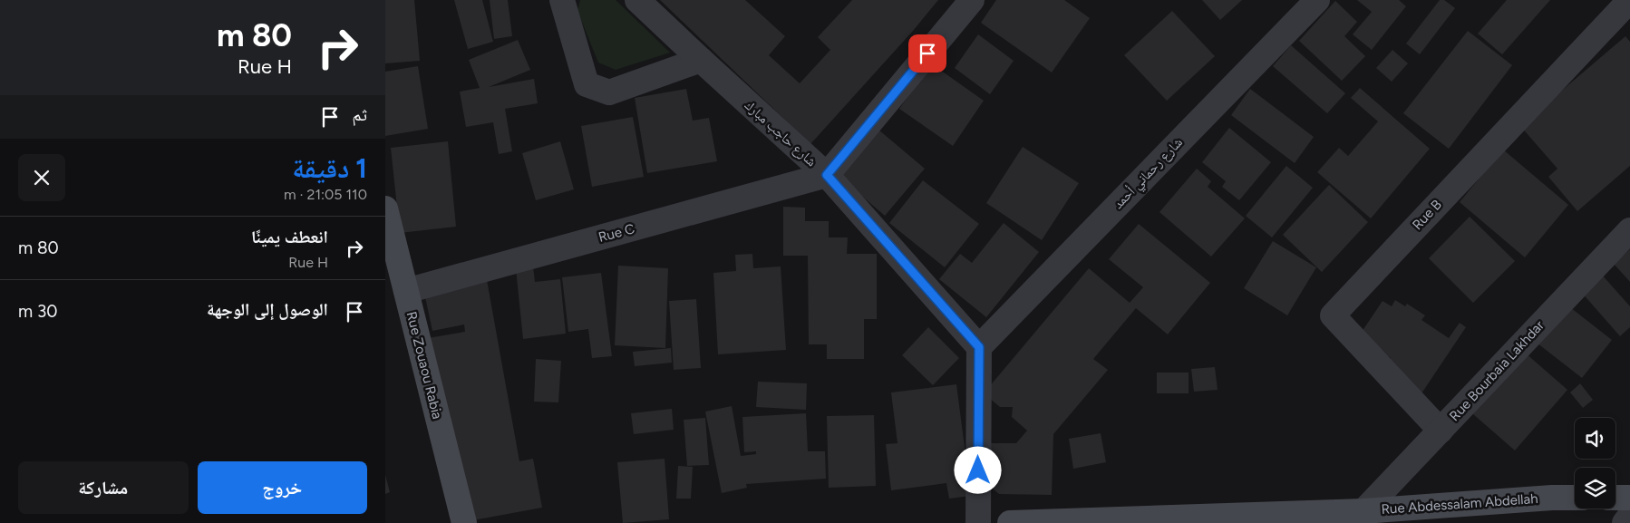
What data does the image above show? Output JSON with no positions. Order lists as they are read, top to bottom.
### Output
{
  "streets": {
    "main road": ["Rue Zouaou Rabia", "Rue Abdessalam Abdellah"],
    "street": [
      "شارع حاجب مبارك",
      "شارع رحماني أحمد",
      "Rue B",
      "Rue C",
      "Rue Bourbaia Lakhdar"
    ]
  },
  "crossings": [
    ["شارع حاجب مبارك", "شارع رحماني أحمد"],
    ["شارع حاجب مبارك", "Rue C"],
    ["Rue B", "Rue Bourbaia Lakhdar"],
    ["Rue C", "Rue Zouaou Rabia"],
    ["Rue Bourbaia Lakhdar", "Rue Abdessalam Abdellah"]
  ],
  "page": {
    "turn": ["80 m", "Rue H"],
    "then": "ثم",
    "heading": ["1 دقيقة", "110 m · 21:05"],
    "list": [
      {
        "name": "انعطف يمينًا",
        "note": "Rue H",
        "value": "80 m"
      },
      {
        "name": "الوصول إلى الوجهة",
        "value": "30 m"
      }
    ],
    "buttons": ["خروج", "مشاركة"]
  }
}
